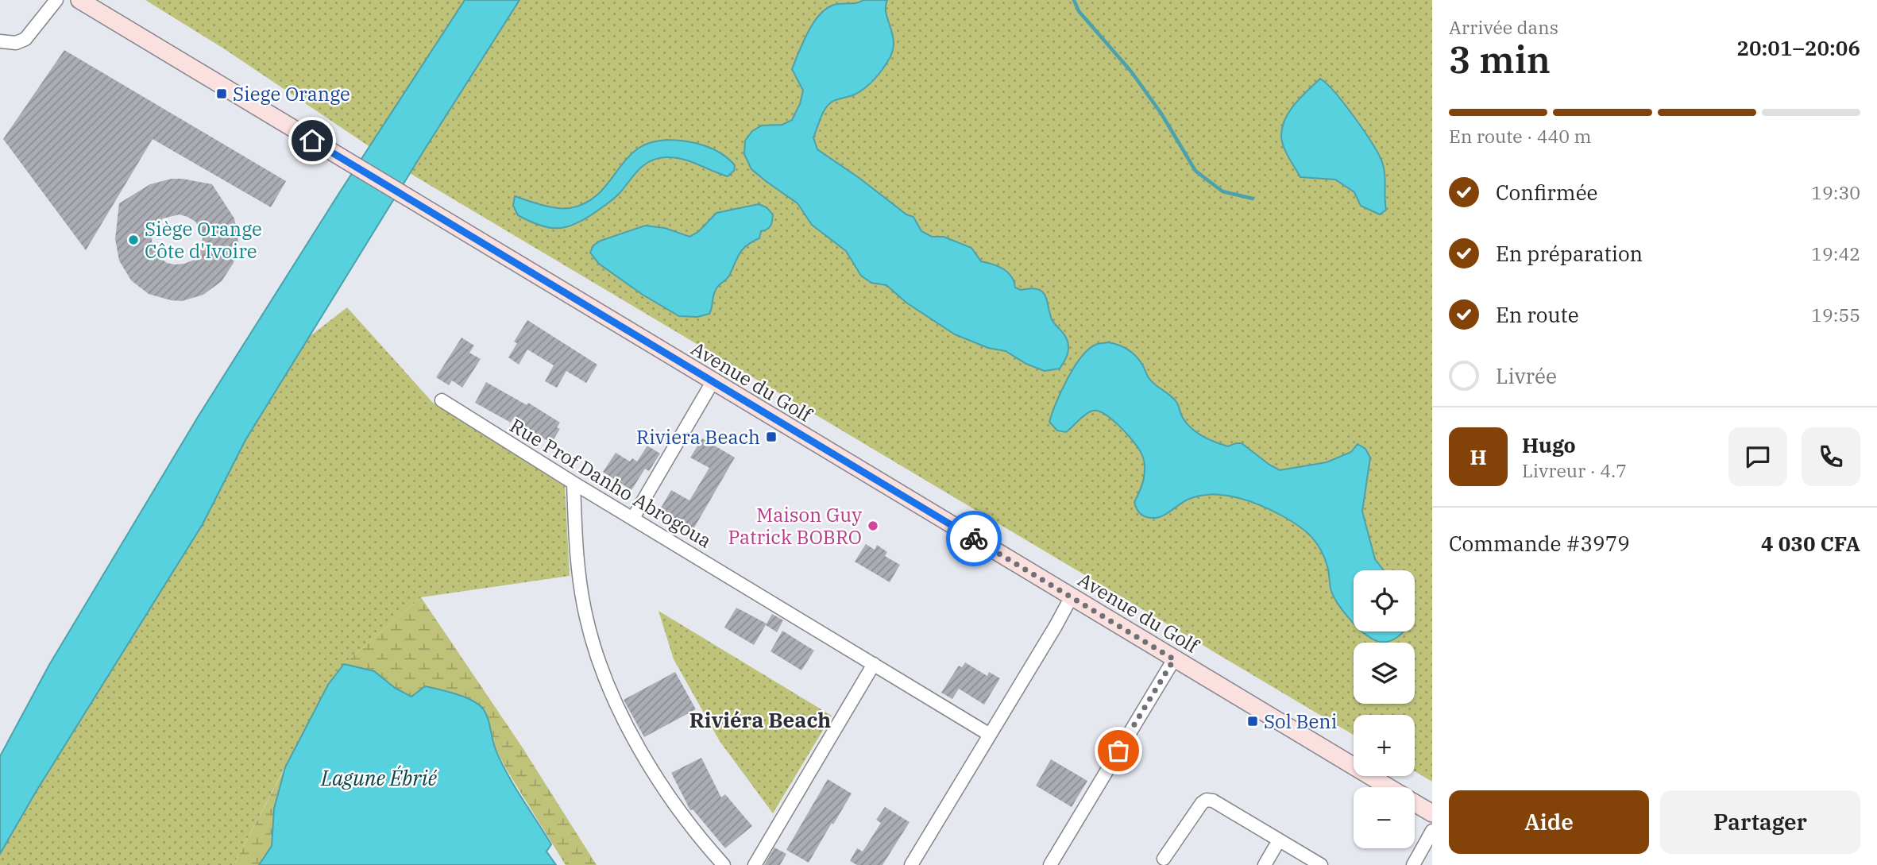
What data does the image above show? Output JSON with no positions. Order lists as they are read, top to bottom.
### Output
{
  "streets": {
    "main road": ["Avenue du Golf"],
    "street": ["Rue Prof Danho Abrogoua"]
  },
  "districts": ["Riviéra Beach"],
  "water": ["Lagune Ébrié"],
  "places": {
    "transit": ["Siege Orange", "Riviera Beach", "Sol Beni"],
    "other": ["Siège Orange Côte d'Ivoire", "Maison Guy Patrick BOBRO"]
  },
  "page": {
    "heading": ["3 min", "Arrivée dans", "20:01–20:06"],
    "panel": [
      "Hugo",
      "Livreur · 4.7",
      "Commande #3979",
      "4 030 CFA"
    ],
    "bar": "En route · 440 m",
    "list": [
      ["Confirmée", "19:30"],
      ["En préparation", "19:42"],
      ["En route", "19:55"],
      "Livrée"
    ],
    "round": "H",
    "map_buttons": ["+", "−"],
    "buttons": ["Aide", "Partager"]
  }
}
